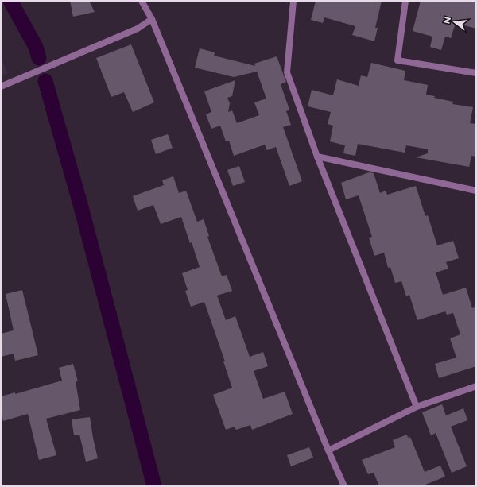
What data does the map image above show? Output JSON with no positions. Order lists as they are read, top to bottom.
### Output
{
  "north": "left"
}
